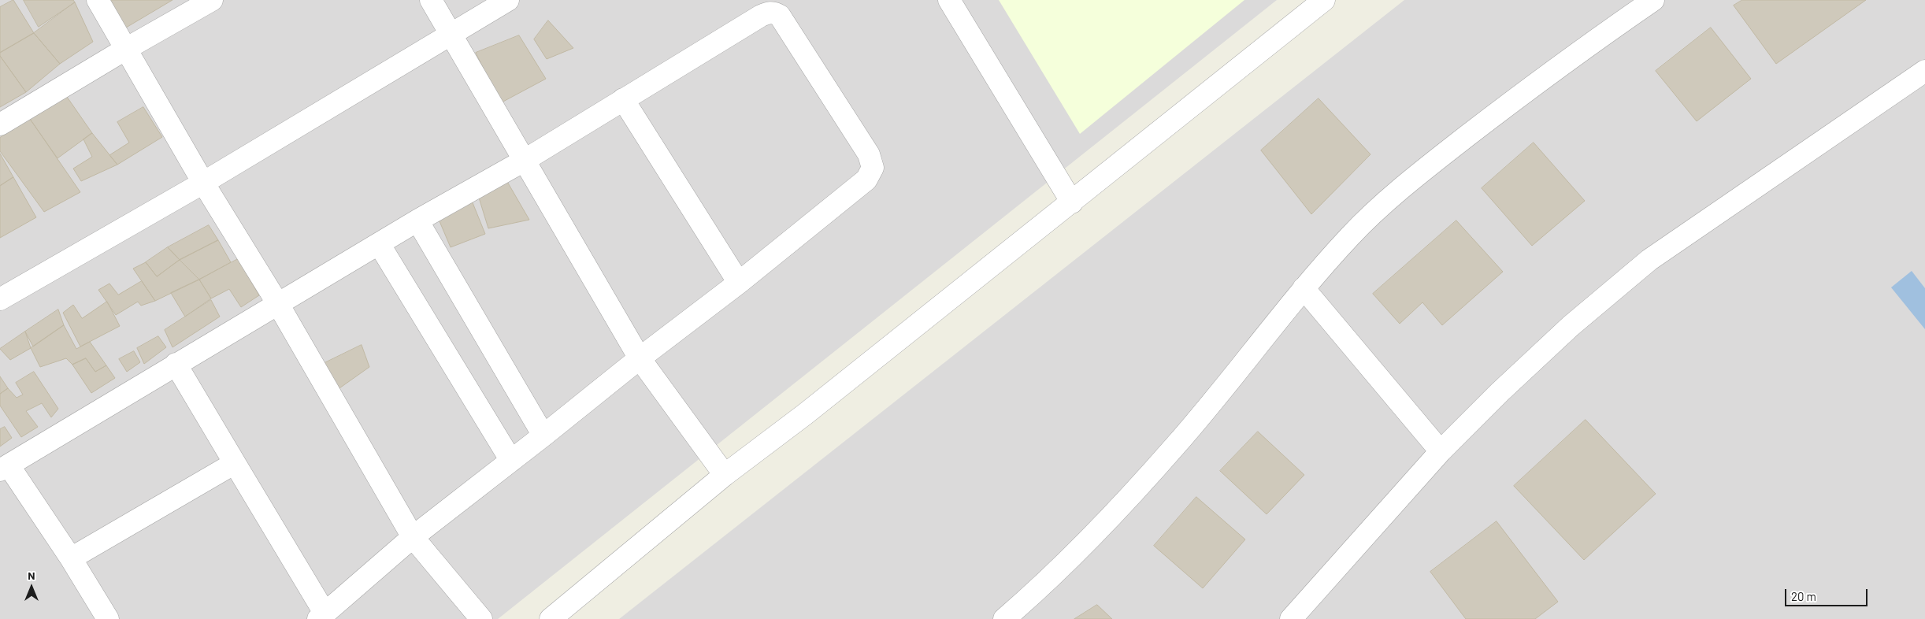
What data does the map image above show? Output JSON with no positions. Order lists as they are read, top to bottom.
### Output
{
  "scale_bar": "20 m",
  "north": "top"
}
